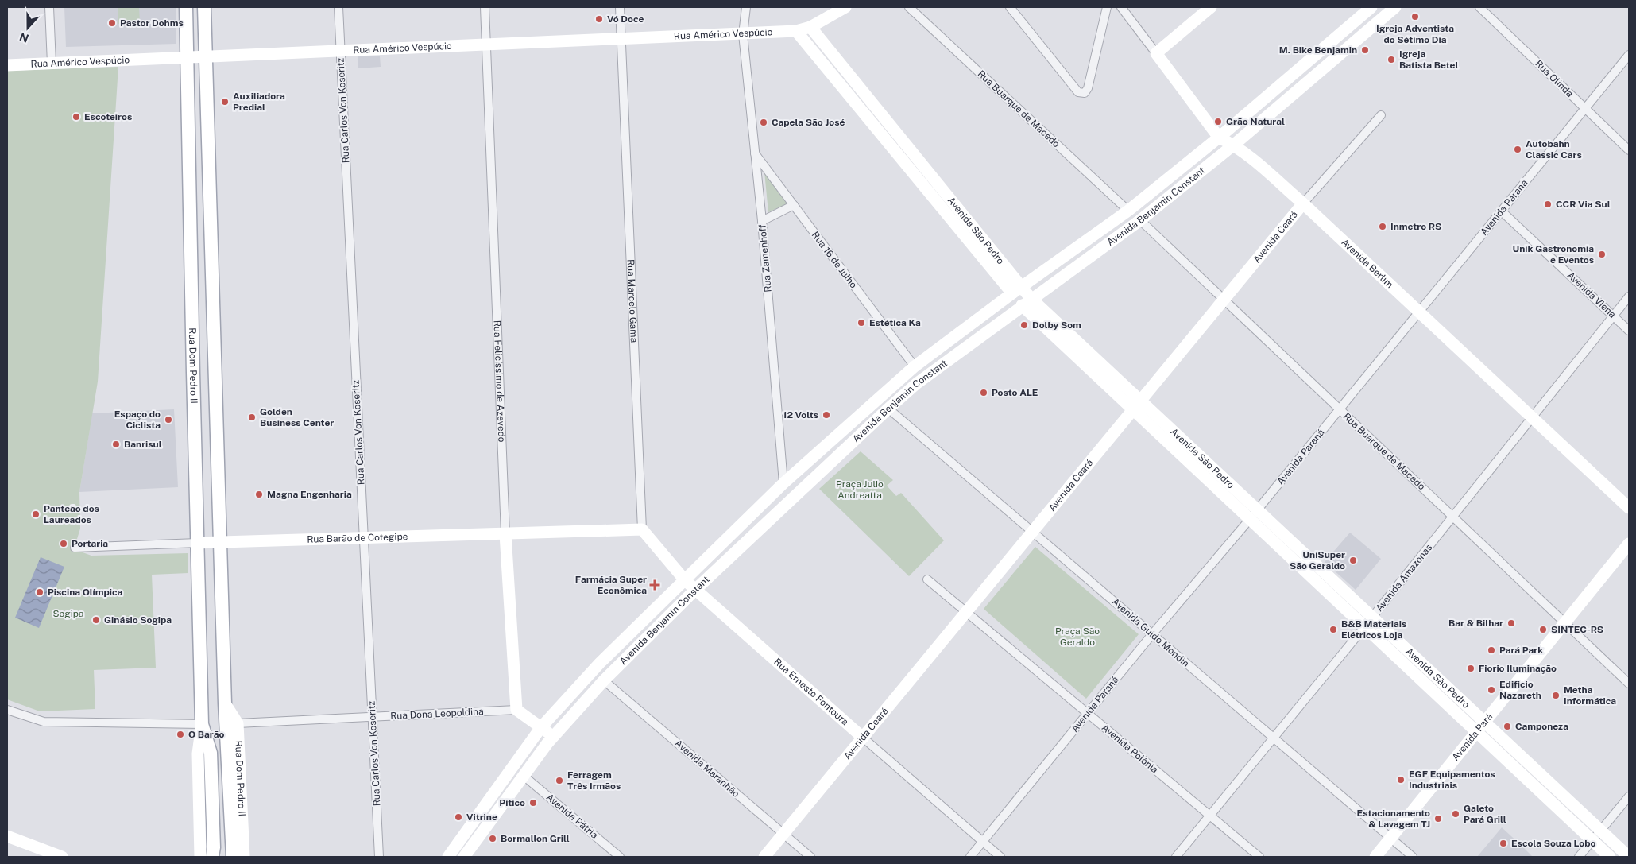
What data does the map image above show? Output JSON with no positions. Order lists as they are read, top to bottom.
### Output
{
  "streets": {
    "main road": ["Rua Dom Pedro II"],
    "street": [
      "Rua Américo Vespúcio",
      "Rua Olinda",
      "Rua Buarque de Macedo",
      "Rua Carlos Von Koseritz",
      "Avenida Benjamin Constant",
      "Avenida Paraná",
      "Avenida São Pedro",
      "Avenida Ceará",
      "Rua Zamenhoff",
      "Rua 16 de Julho",
      "Avenida Berlim",
      "Avenida Viena",
      "Rua Marcelo Gama",
      "Rua Felicíssimo de Azevedo",
      "Rua Barão de Cotegipe",
      "Avenida Amazonas",
      "Avenida Guido Mondin",
      "Rua Ernesto Fontoura",
      "Rua Dona Leopoldina",
      "Avenida Pará",
      "Avenida Polônia",
      "Avenida Maranhão",
      "Avenida Pátria"
    ]
  },
  "crossings": [
    ["Rua Américo Vespúcio", "Rua Carlos Von Koseritz"],
    ["Rua Américo Vespúcio", "Avenida São Pedro"],
    ["Rua Américo Vespúcio", "Rua Zamenhoff"],
    ["Rua Américo Vespúcio", "Rua Marcelo Gama"],
    ["Rua Américo Vespúcio", "Rua Dom Pedro II"],
    ["Rua Américo Vespúcio", "Rua Felicíssimo de Azevedo"],
    ["Rua Olinda", "Avenida Paraná"],
    ["Rua Buarque de Macedo", "Avenida Benjamin Constant"],
    ["Rua Buarque de Macedo", "Avenida Paraná"],
    ["Rua Buarque de Macedo", "Avenida Ceará"],
    ["Rua Buarque de Macedo", "Avenida Amazonas"],
    ["Rua Buarque de Macedo", "Avenida Pará"],
    ["Rua Carlos Von Koseritz", "Rua Barão de Cotegipe"],
    ["Rua Carlos Von Koseritz", "Rua Dona Leopoldina"],
    ["Avenida Benjamin Constant", "Avenida São Pedro"],
    ["Avenida Benjamin Constant", "Rua Zamenhoff"],
    ["Avenida Benjamin Constant", "Rua 16 de Julho"],
    ["Avenida Benjamin Constant", "Avenida Berlim"],
    ["Avenida Benjamin Constant", "Avenida Guido Mondin"],
    ["Avenida Benjamin Constant", "Rua Ernesto Fontoura"],
    ["Avenida Benjamin Constant", "Avenida Maranhão"],
    ["Avenida Benjamin Constant", "Avenida Pátria"],
    ["Avenida Paraná", "Avenida São Pedro"],
    ["Avenida Paraná", "Avenida Berlim"],
    ["Avenida Paraná", "Avenida Viena"],
    ["Avenida Paraná", "Avenida Guido Mondin"],
    ["Avenida Paraná", "Rua Ernesto Fontoura"],
    ["Avenida Paraná", "Avenida Polônia"],
    ["Avenida São Pedro", "Avenida Ceará"],
    ["Avenida São Pedro", "Avenida Amazonas"],
    ["Avenida São Pedro", "Avenida Pará"],
    ["Avenida Ceará", "Avenida Berlim"],
    ["Avenida Ceará", "Avenida Guido Mondin"],
    ["Avenida Ceará", "Rua Ernesto Fontoura"],
    ["Avenida Ceará", "Avenida Polônia"],
    ["Avenida Ceará", "Avenida Maranhão"],
    ["Rua Zamenhoff", "Rua 16 de Julho"],
    ["Avenida Berlim", "Avenida Amazonas"],
    ["Avenida Viena", "Avenida Amazonas"],
    ["Rua Marcelo Gama", "Rua Barão de Cotegipe"],
    ["Rua Dom Pedro II", "Rua Barão de Cotegipe"],
    ["Rua Dom Pedro II", "Rua Dona Leopoldina"],
    ["Rua Felicíssimo de Azevedo", "Rua Barão de Cotegipe"],
    ["Rua Felicíssimo de Azevedo", "Rua Dona Leopoldina"],
    ["Avenida Amazonas", "Avenida Guido Mondin"],
    ["Avenida Amazonas", "Avenida Polônia"],
    ["Avenida Guido Mondin", "Avenida Pará"]
  ],
  "parks": ["Praça Julio Andreatta", "Sogipa", "Praça São Geraldo"],
  "places": {
    "other": [
      "Igreja Adventista do Sétimo Dia",
      "Vó Doce",
      "Pastor Dohms",
      "M. Bike Benjamin",
      "Igreja Batista Betel",
      "Auxiliadora Predial",
      "Escoteiros",
      "Grão Natural",
      "Capela São José",
      "Autobahn Classic Cars",
      "CCR Via Sul",
      "Inmetro RS",
      "Unik Gastronomia e Eventos",
      "Estética Ka",
      "Dolby Som",
      "Posto ALE",
      "12 Volts",
      "Golden Business Center",
      "Espaço do Ciclista",
      "Banrisul",
      "Magna Engenharia",
      "Panteão dos Laureados",
      "Portaria",
      "UniSuper São Geraldo",
      "Piscina Olímpica",
      "Ginásio Sogipa",
      "Bar & Bilhar",
      "B&B Materiais Elétricos Loja",
      "SINTEC-RS",
      "Pará Park",
      "Fiorio Iluminação",
      "Edificio Nazareth",
      "Metha Informática",
      "Camponeza",
      "O Barão",
      "EGF Equipamentos Industriais",
      "Ferragem Três Irmãos",
      "Pitico",
      "Galeto Pará Grill",
      "Vitrine",
      "Estacionamento & Lavagem TJ",
      "Bormallon Grill",
      "Escola Souza Lobo"
    ],
    "health": ["Farmácia Super Econômica"]
  },
  "north": "bottom"
}
